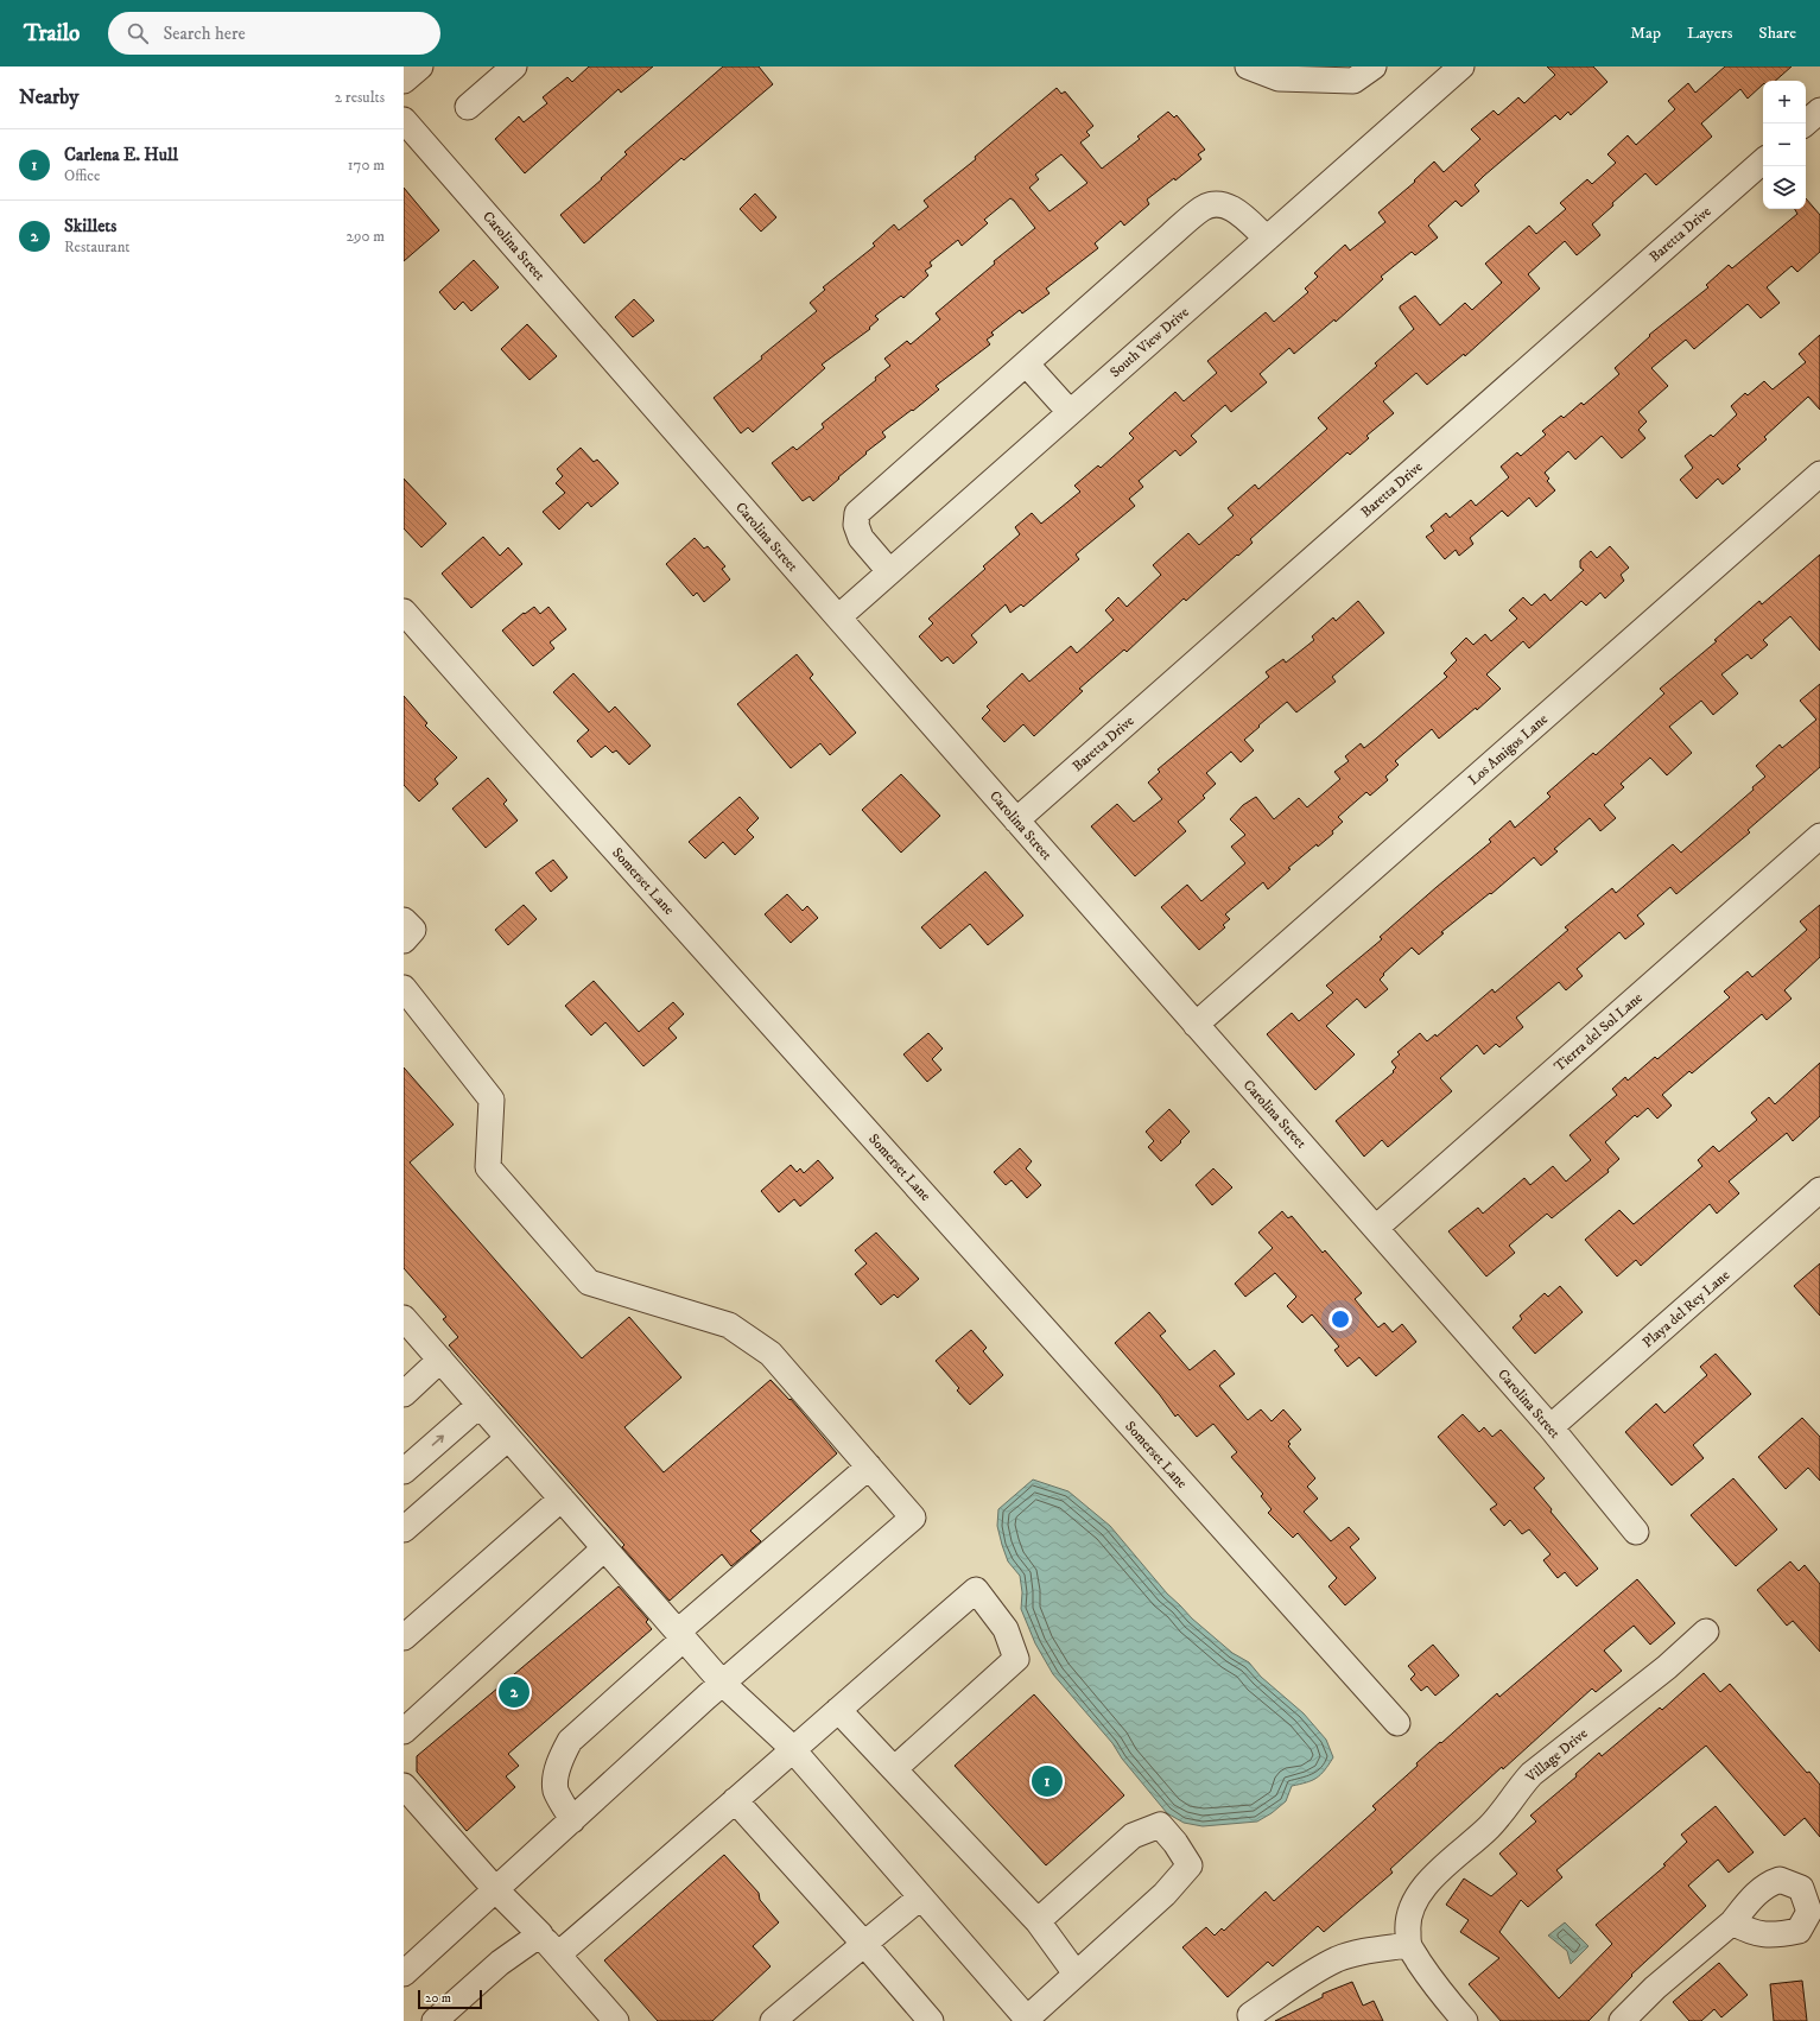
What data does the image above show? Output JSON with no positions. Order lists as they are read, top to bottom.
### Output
{
  "streets": {
    "street": [
      "Baretta Drive",
      "Carolina Street",
      "South View Drive",
      "Los Amigos Lane",
      "Somerset Lane",
      "Tierra del Sol Lane",
      "Playa del Rey Lane",
      "Village Drive"
    ]
  },
  "crossings": [
    ["Baretta Drive", "Carolina Street"],
    ["Carolina Street", "South View Drive"],
    ["Carolina Street", "Los Amigos Lane"],
    ["Carolina Street", "Tierra del Sol Lane"],
    ["Carolina Street", "Playa del Rey Lane"]
  ],
  "scale_bar": "20 m",
  "page": {
    "header": "Trailo",
    "search": "Search here",
    "nav": ["Map", "Layers", "Share"],
    "heading": ["Nearby", "2 results"],
    "map_buttons": ["+", "−"],
    "list": [
      {
        "mark": "1",
        "name": "Carlena E. Hull",
        "note": "Office",
        "value": "170 m"
      },
      {
        "mark": "2",
        "name": "Skillets",
        "note": "Restaurant",
        "value": "290 m"
      }
    ],
    "pins": ["2", "1"],
    "scale": "20 m"
  }
}
